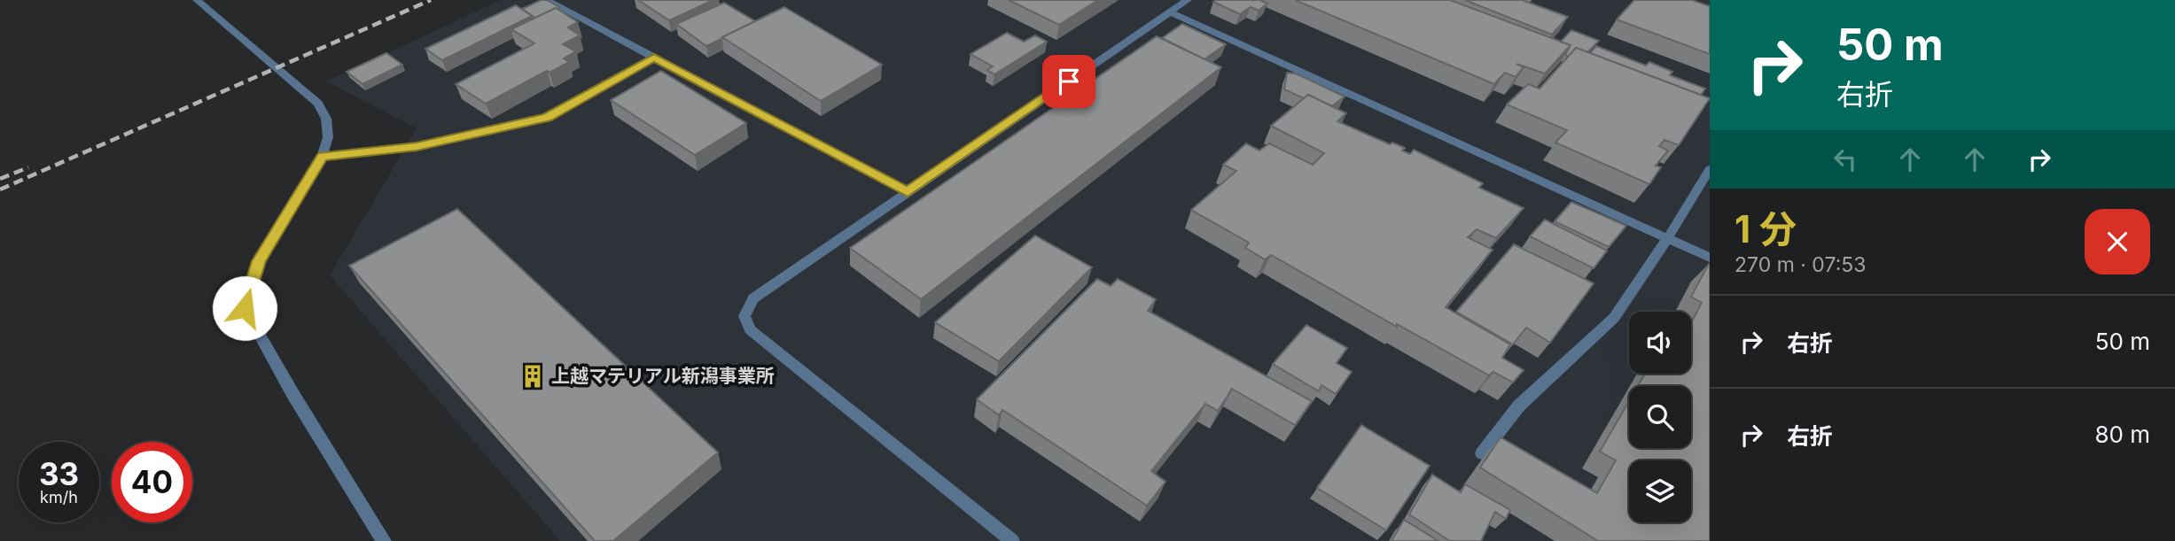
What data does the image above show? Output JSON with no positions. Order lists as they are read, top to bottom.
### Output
{
  "places": {
    "building": ["上越マテリアル新潟事業所"]
  },
  "page": {
    "turn": ["50 m", "右折"],
    "heading": ["1 分", "270 m · 07:53"],
    "list": [
      {
        "name": "右折",
        "value": "50 m"
      },
      {
        "name": "右折",
        "value": "80 m"
      }
    ],
    "speed": "33 km/h",
    "limit": "40"
  }
}
